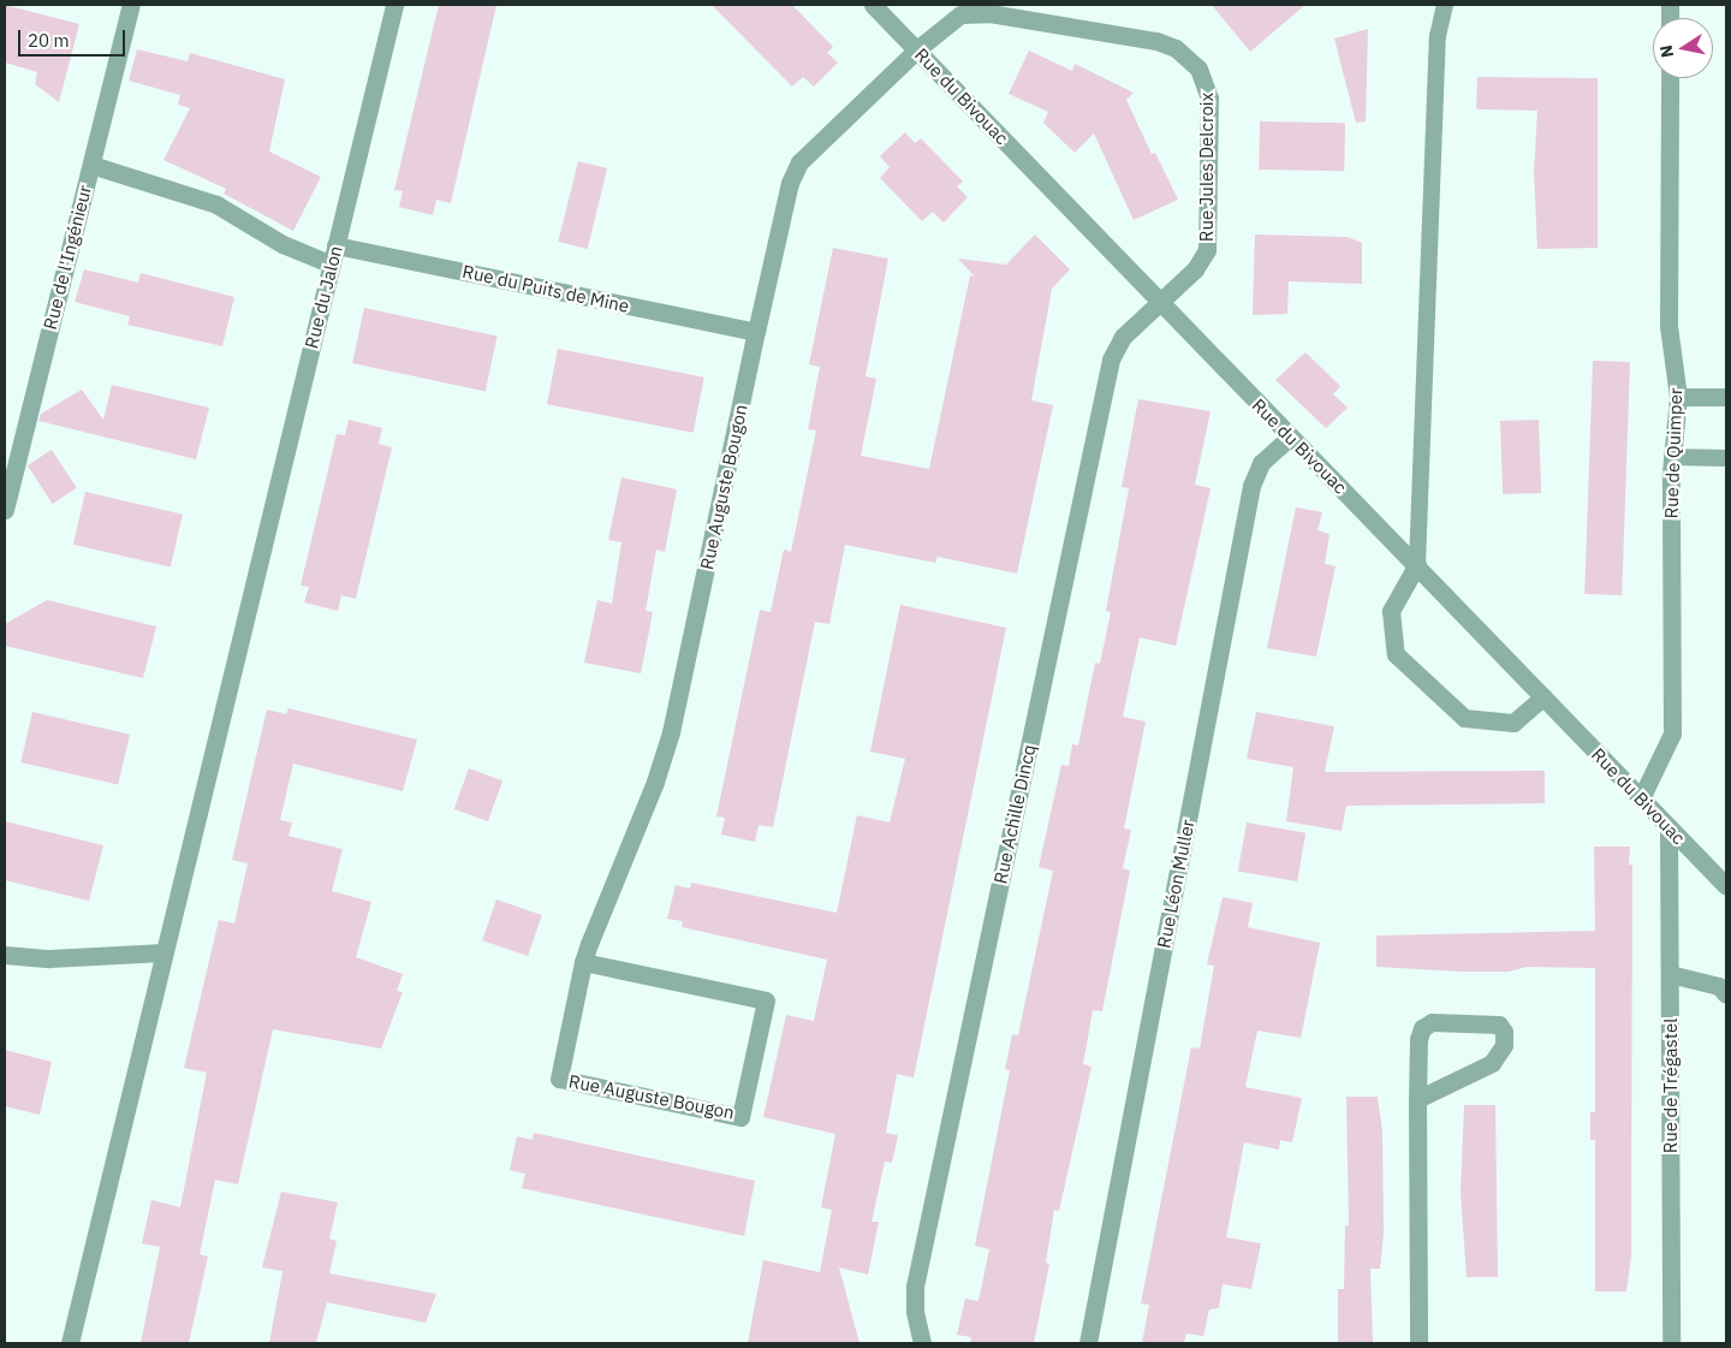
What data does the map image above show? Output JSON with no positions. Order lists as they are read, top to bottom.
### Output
{
  "streets": {
    "street": [
      "Rue du Bivouac",
      "Rue Jules Delcroix",
      "Rue de l'Ingénieur",
      "Rue du Puits de Mine",
      "Rue du Jalon",
      "Rue de Quimper",
      "Rue Auguste Bougon",
      "Rue Achille Dincq",
      "Rue Léon Muller",
      "Rue de Trégastel"
    ]
  },
  "crossings": [
    ["Rue du Bivouac", "Rue Jules Delcroix"],
    ["Rue du Bivouac", "Rue de Quimper"],
    ["Rue du Bivouac", "Rue Auguste Bougon"],
    ["Rue du Bivouac", "Rue Achille Dincq"],
    ["Rue du Bivouac", "Rue Léon Muller"],
    ["Rue du Bivouac", "Rue de Trégastel"],
    ["Rue Jules Delcroix", "Rue Auguste Bougon"],
    ["Rue Jules Delcroix", "Rue Achille Dincq"],
    ["Rue du Puits de Mine", "Rue du Jalon"],
    ["Rue du Puits de Mine", "Rue Auguste Bougon"]
  ],
  "scale_bar": "20 m",
  "north": "left"
}
